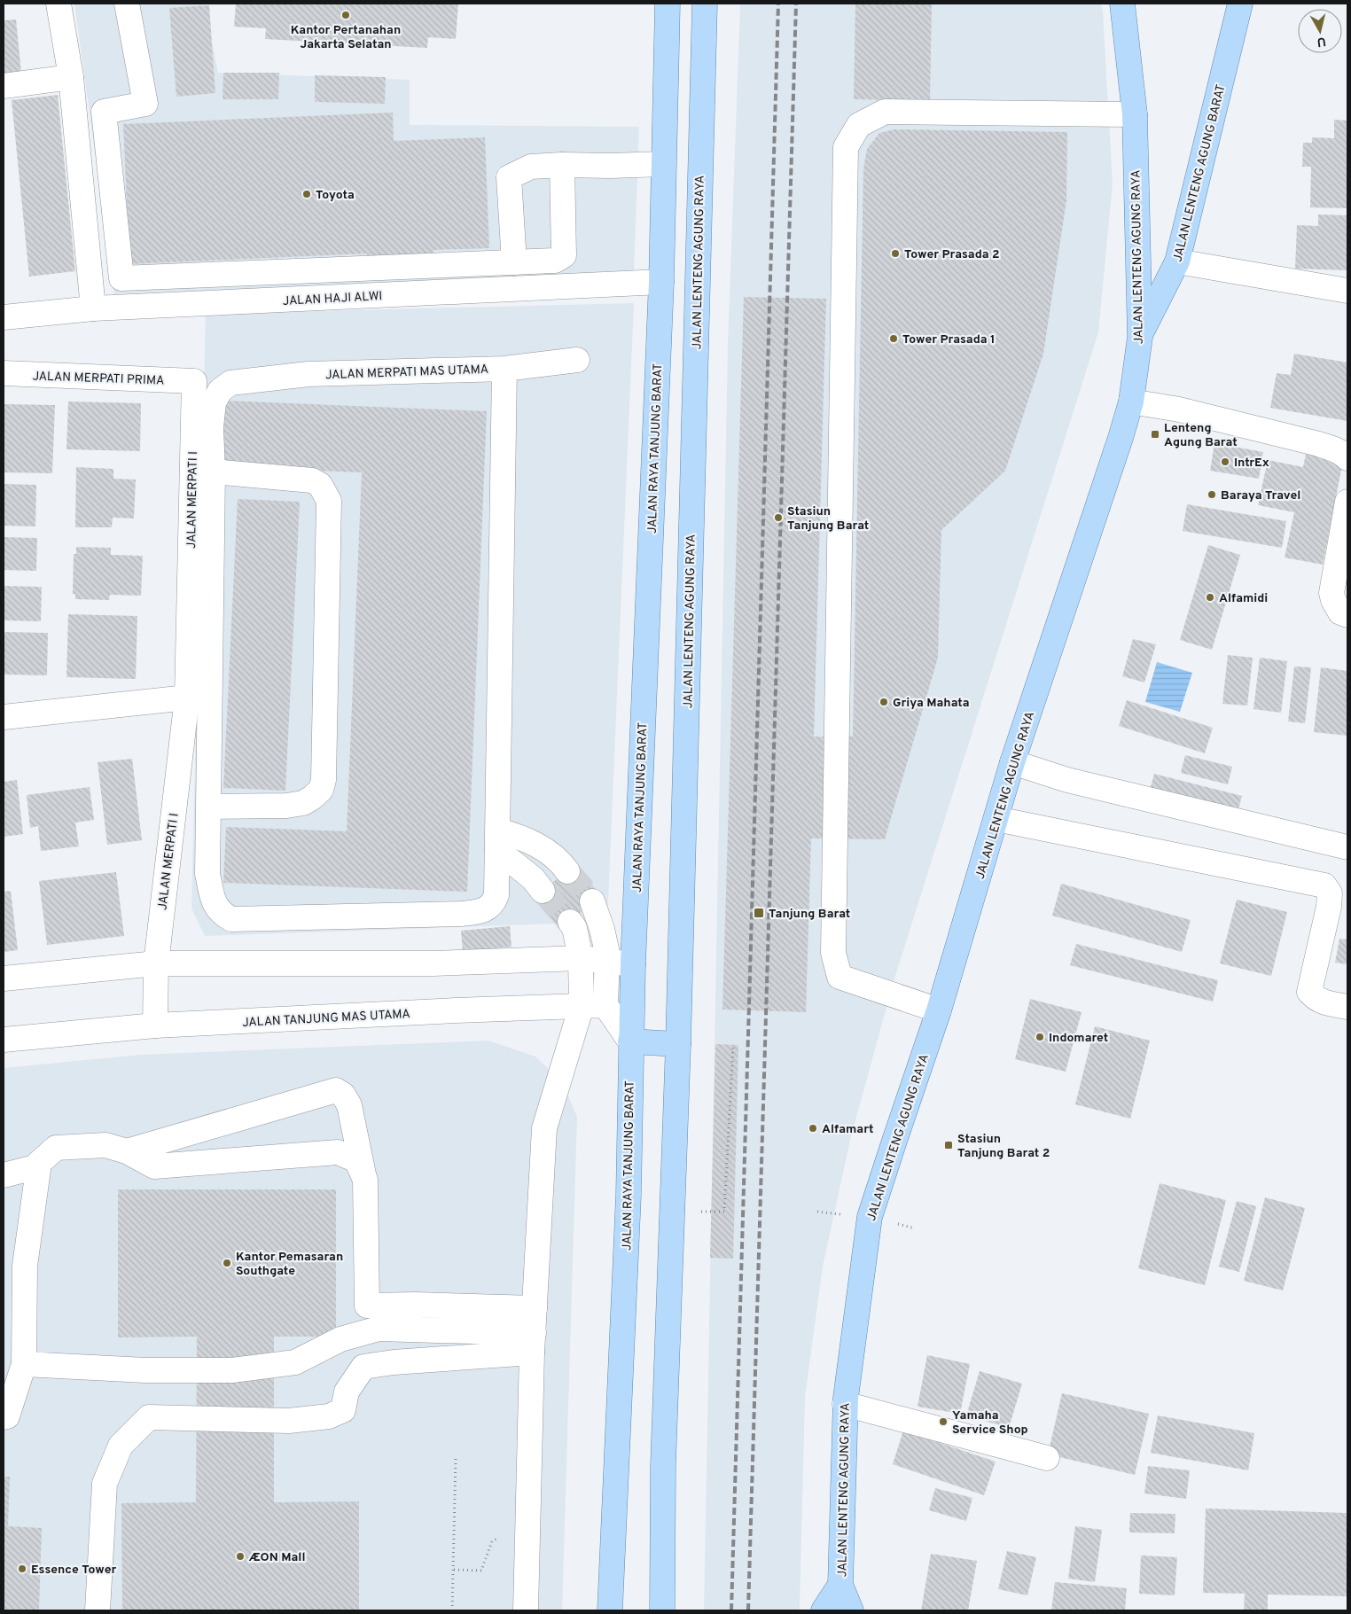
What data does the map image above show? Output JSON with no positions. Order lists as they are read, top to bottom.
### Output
{
  "streets": {
    "main road": ["JALAN LENTENG AGUNG BARAT", "JALAN LENTENG AGUNG RAYA", "JALAN RAYA TANJUNG BARAT"],
    "street": [
      "JALAN HAJI ALWI",
      "JALAN MERPATI MAS UTAMA",
      "JALAN MERPATI PRIMA",
      "JALAN MERPATI I",
      "JALAN TANJUNG MAS UTAMA"
    ]
  },
  "crossings": [
    ["JALAN LENTENG AGUNG BARAT", "JALAN LENTENG AGUNG RAYA"],
    ["JALAN HAJI ALWI", "JALAN RAYA TANJUNG BARAT"],
    ["JALAN MERPATI PRIMA", "JALAN MERPATI I"],
    ["JALAN MERPATI I", "JALAN TANJUNG MAS UTAMA"]
  ],
  "places": {
    "other": [
      "Kantor Pertanahan Jakarta Selatan",
      "Toyota",
      "Tower Prasada 2",
      "Tower Prasada 1",
      "IntrEx",
      "Baraya Travel",
      "Stasiun Tanjung Barat",
      "Alfamidi",
      "Griya Mahata",
      "Indomaret",
      "Alfamart",
      "Kantor Pemasaran Southgate",
      "Yamaha Service Shop",
      "ÆON Mall",
      "Essence Tower"
    ],
    "transit": ["Lenteng Agung Barat", "Tanjung Barat", "Stasiun Tanjung Barat 2"]
  },
  "north": "bottom"
}
